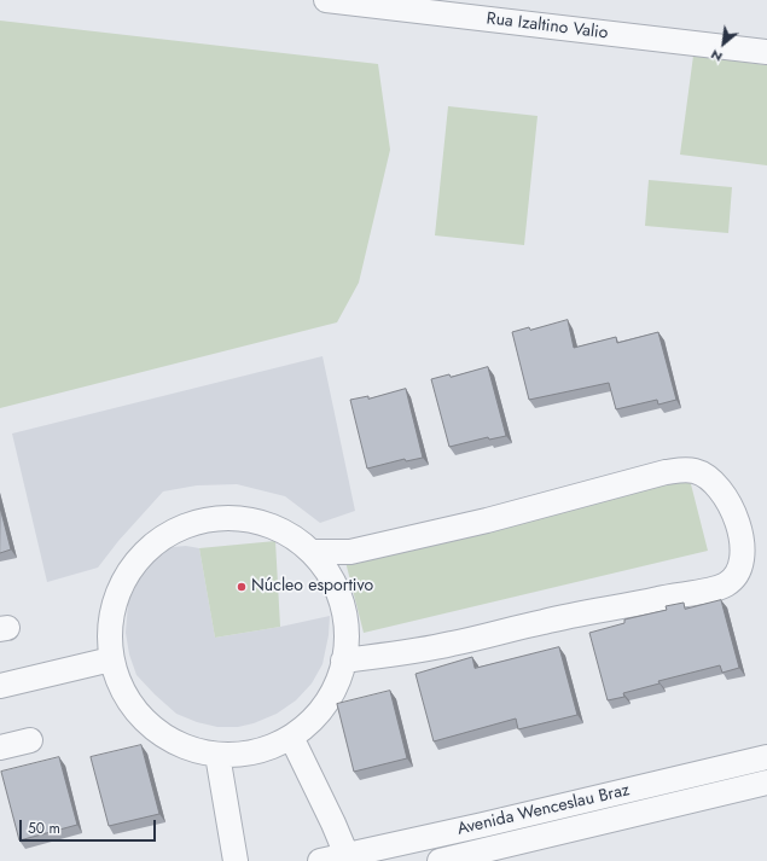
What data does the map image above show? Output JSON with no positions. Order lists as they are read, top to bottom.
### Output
{
  "streets": {
    "street": ["Rua Izaltino Valio", "Avenida Wenceslau Braz"]
  },
  "places": ["Núcleo esportivo"],
  "scale_bar": "50 m",
  "north": "bottom left"
}
